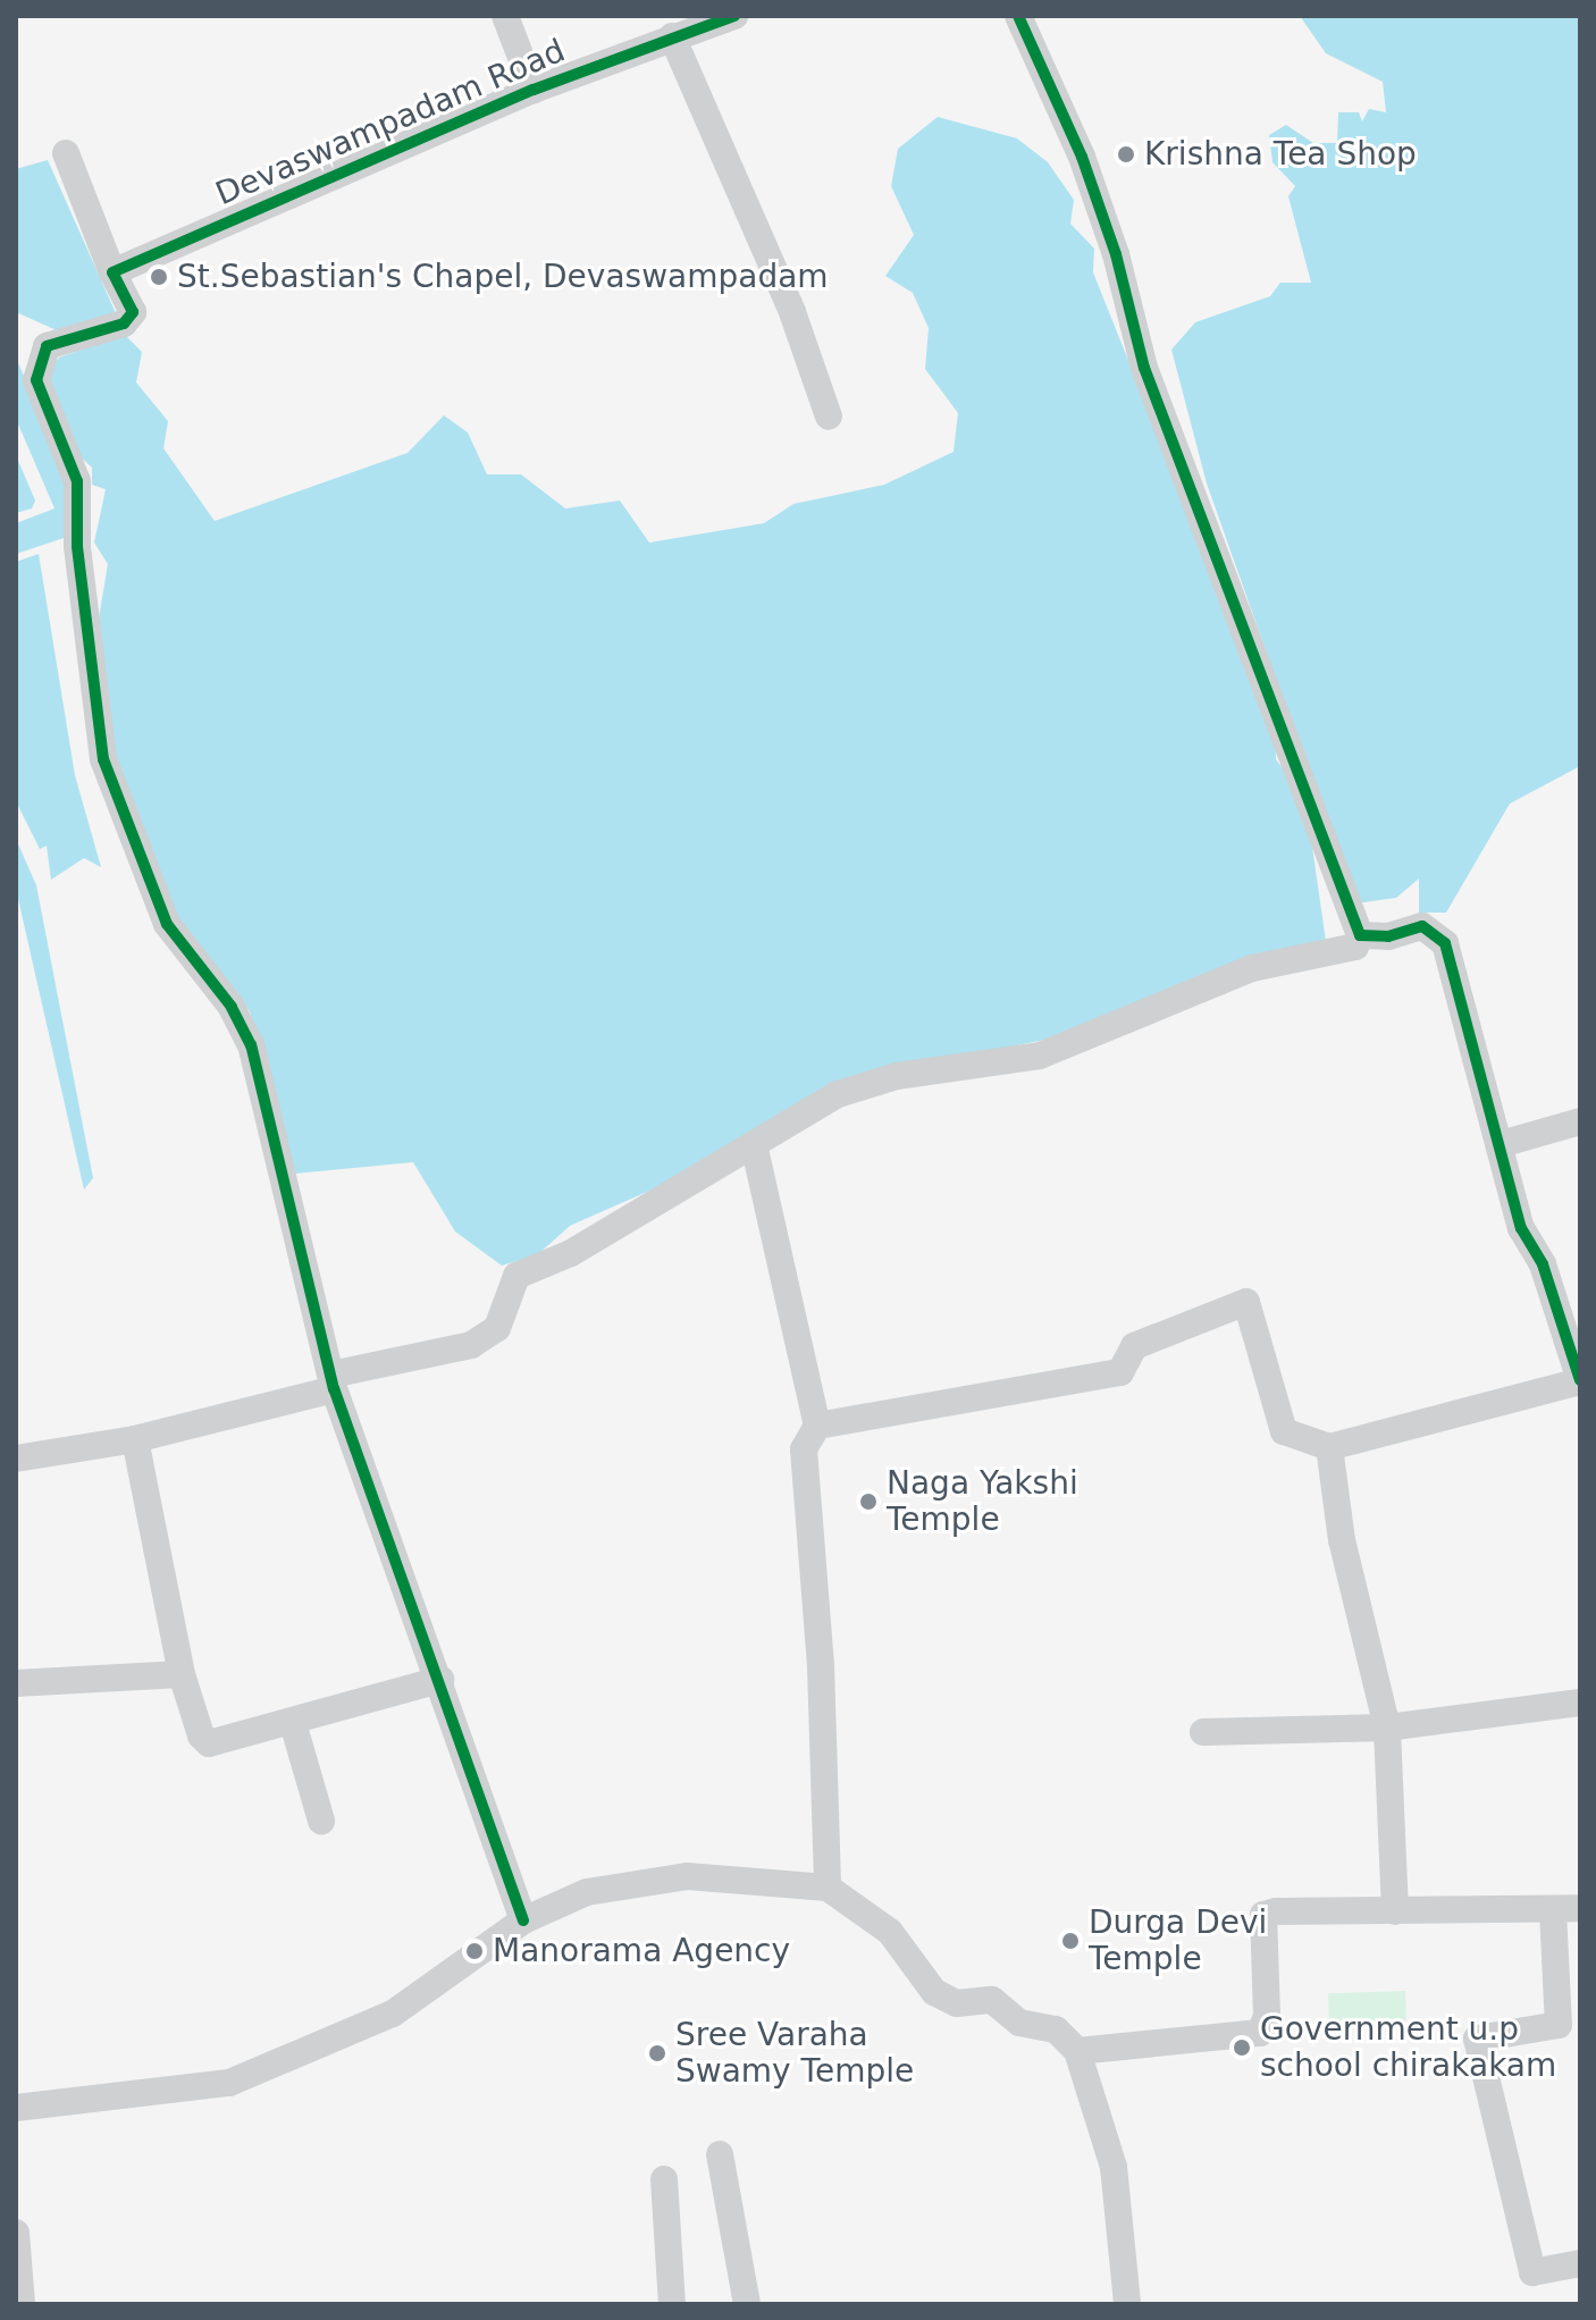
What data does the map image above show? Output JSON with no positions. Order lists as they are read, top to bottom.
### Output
{
  "streets": {
    "street": ["Devaswampadam Road"]
  },
  "places": [
    "Krishna Tea Shop",
    "St.Sebastian's Chapel, Devaswampadam",
    "Naga Yakshi Temple",
    "Durga Devi Temple",
    "Manorama Agency",
    "Government u.p school chirakakam",
    "Sree Varaha Swamy Temple"
  ]
}
